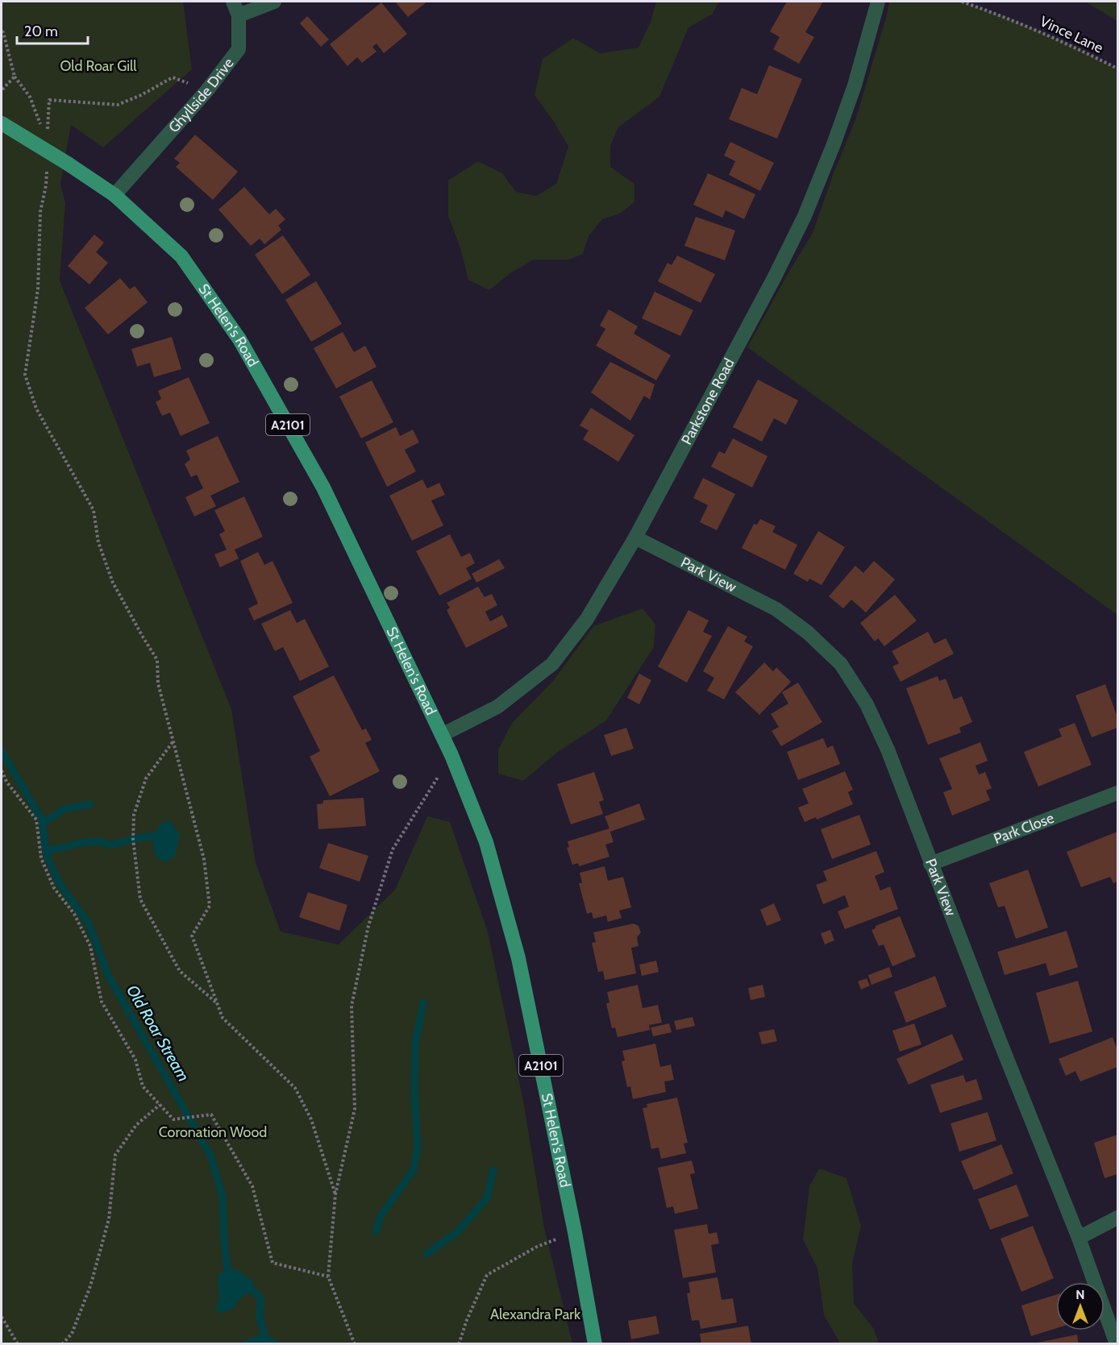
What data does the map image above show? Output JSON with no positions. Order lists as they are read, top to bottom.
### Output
{
  "streets": {
    "main road": ["St Helen's Road", "A2101"],
    "street": [
      "Ghyllside Drive",
      "Parkstone Road",
      "Park View",
      "Park Close"
    ],
    "path": ["Vince Lane"]
  },
  "crossings": [
    ["Ghyllside Drive", "St Helen's Road"],
    ["St Helen's Road", "Parkstone Road"],
    ["Parkstone Road", "Park View"],
    ["Park View", "Park Close"]
  ],
  "water": ["Old Roar Stream"],
  "parks": ["Old Roar Gill", "Coronation Wood", "Alexandra Park"],
  "scale_bar": "20 m",
  "north": "top"
}
